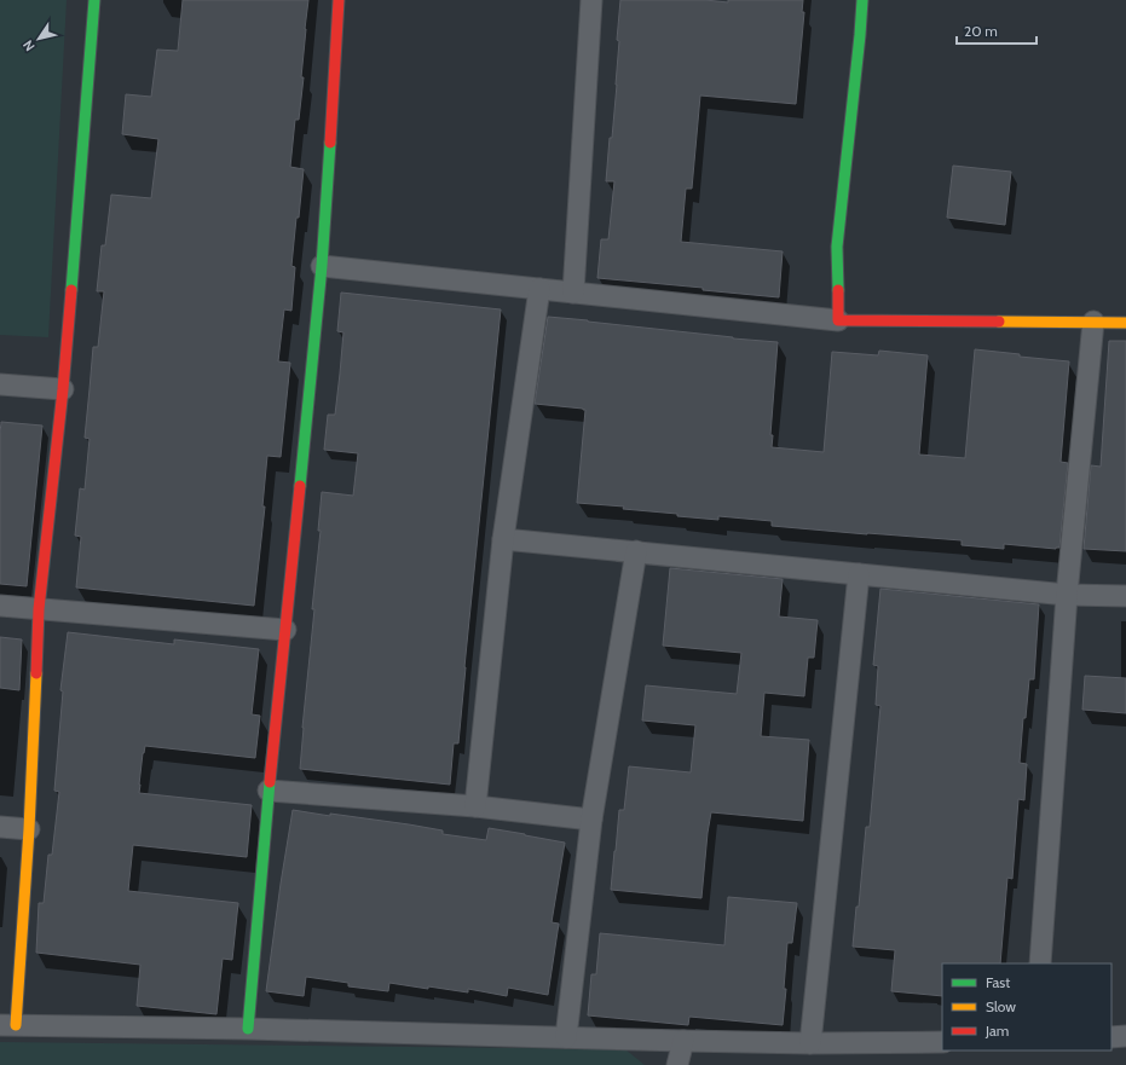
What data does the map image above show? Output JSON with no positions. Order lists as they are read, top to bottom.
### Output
{
  "legend": ["Fast", "Slow", "Jam"],
  "scale_bar": "20 m",
  "north": "bottom left"
}
